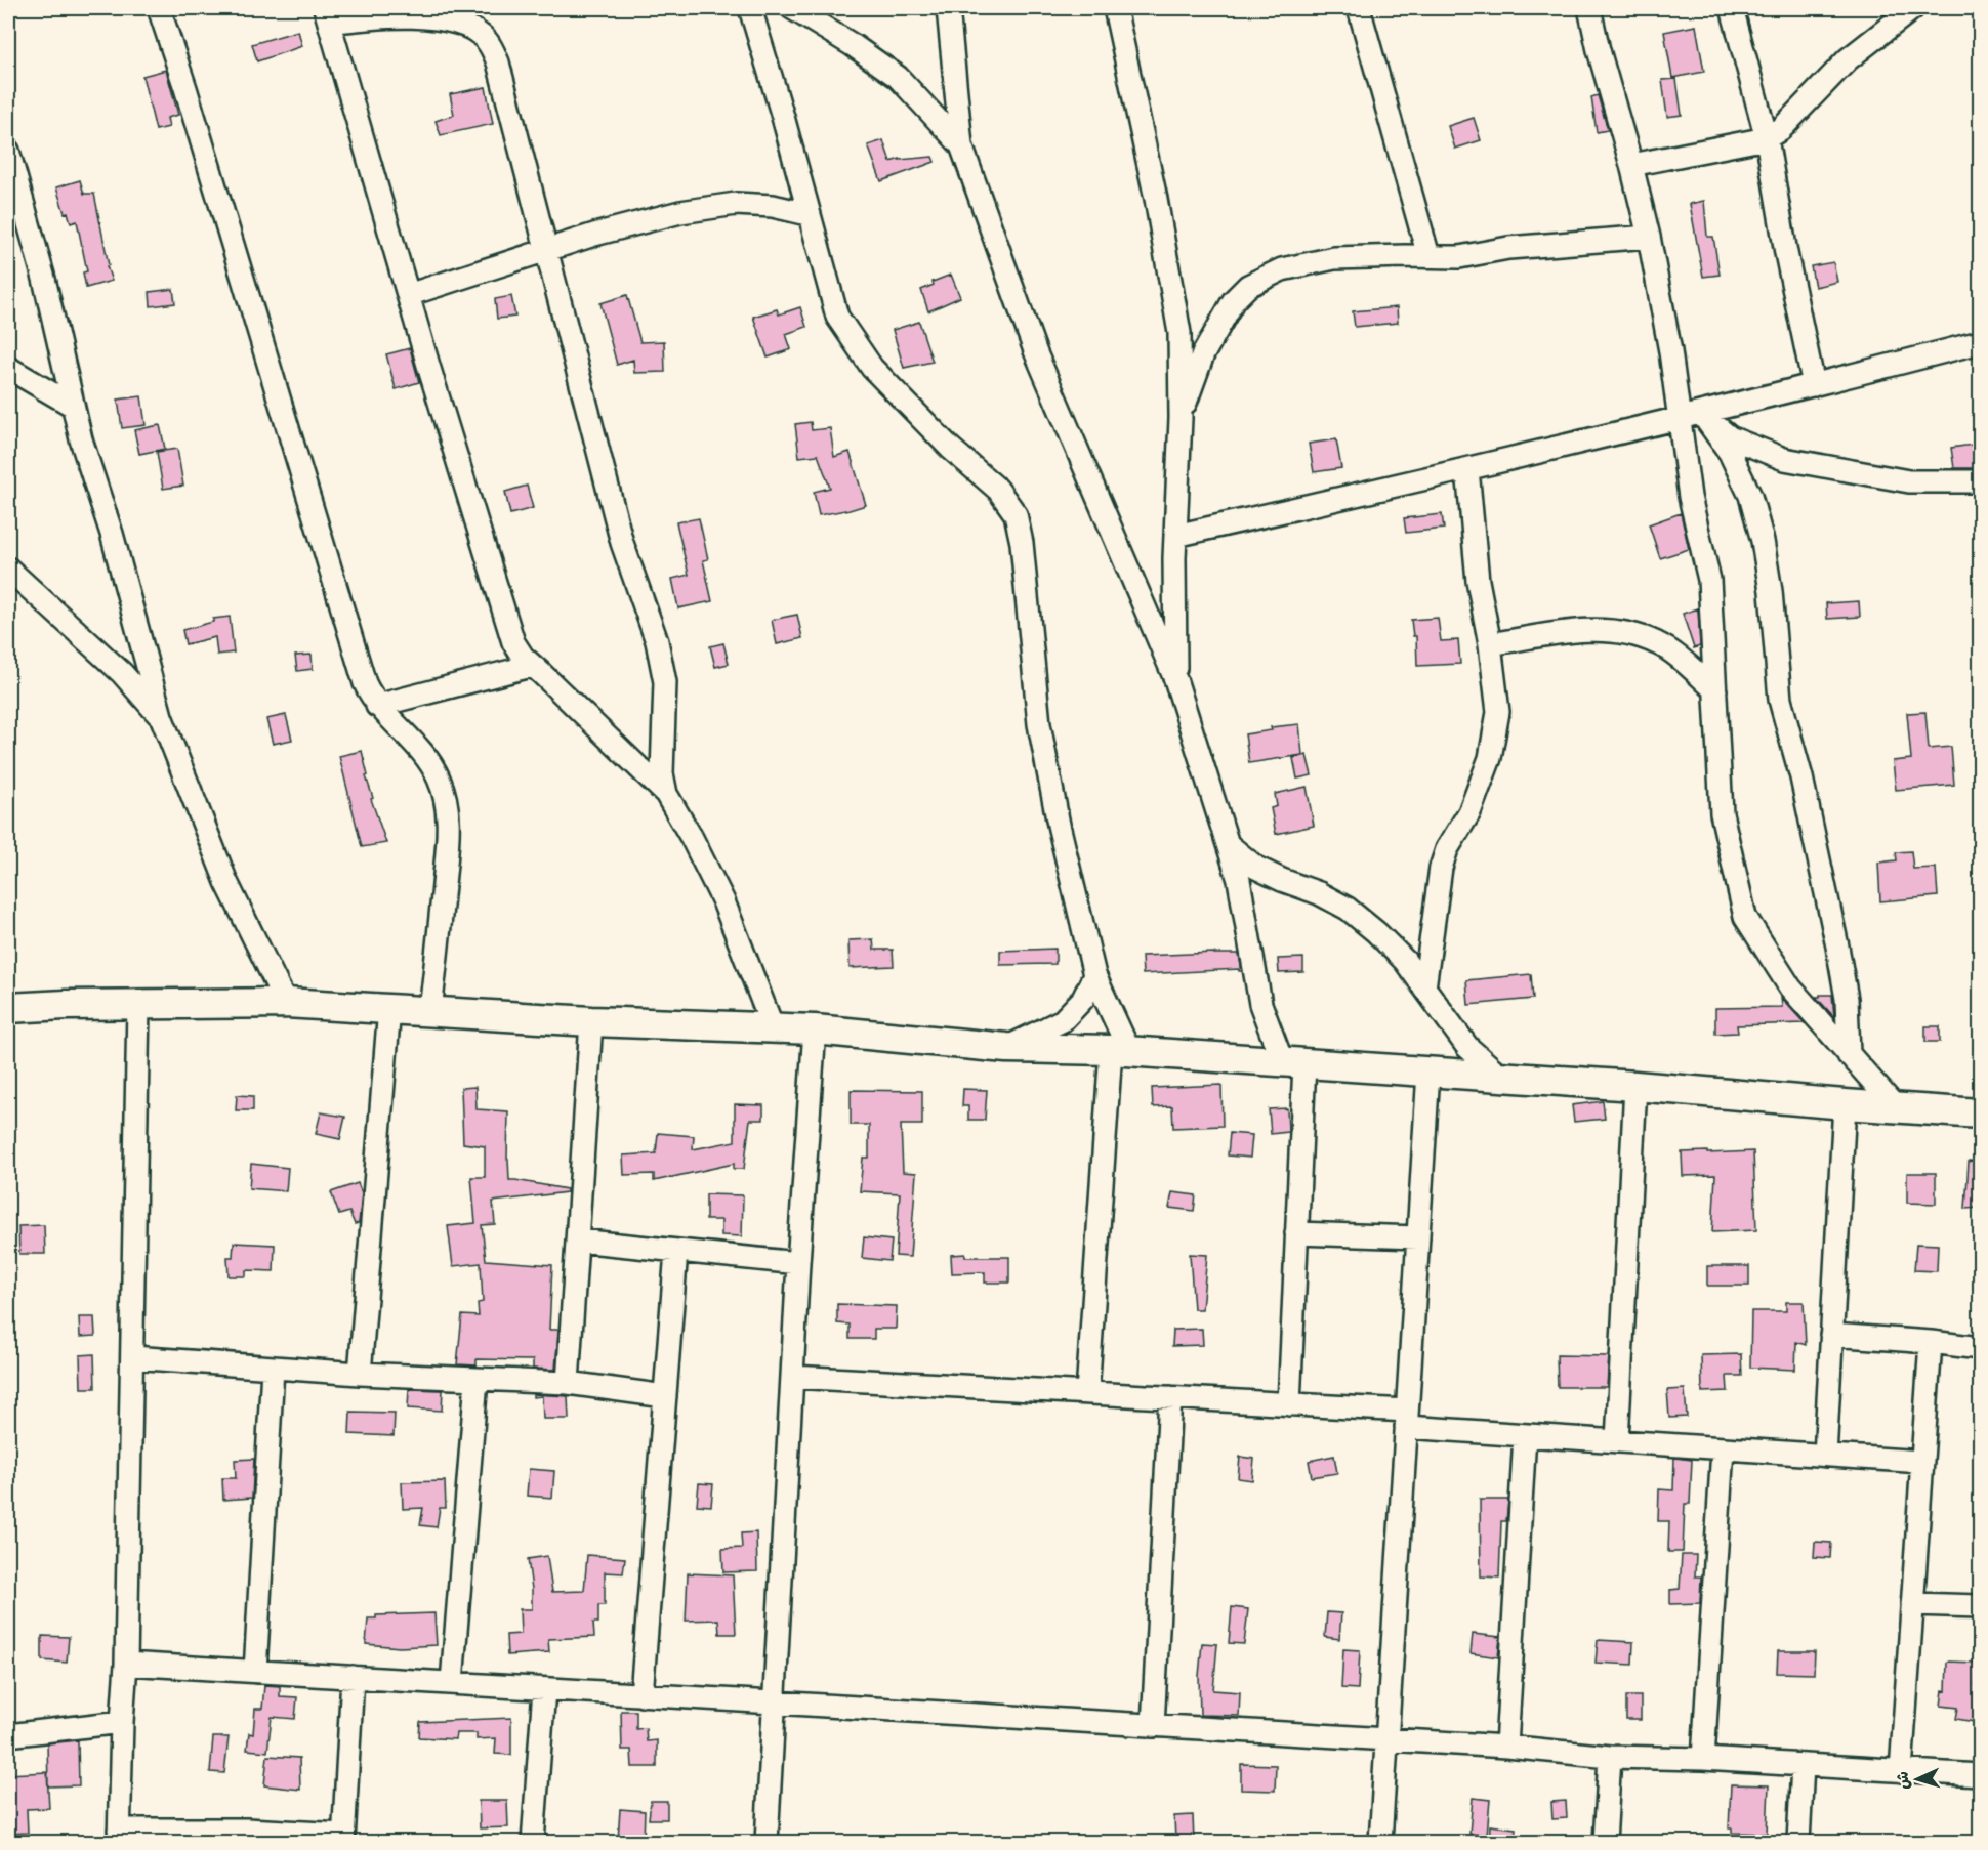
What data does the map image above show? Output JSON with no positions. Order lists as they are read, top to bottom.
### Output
{
  "north": "left"
}
